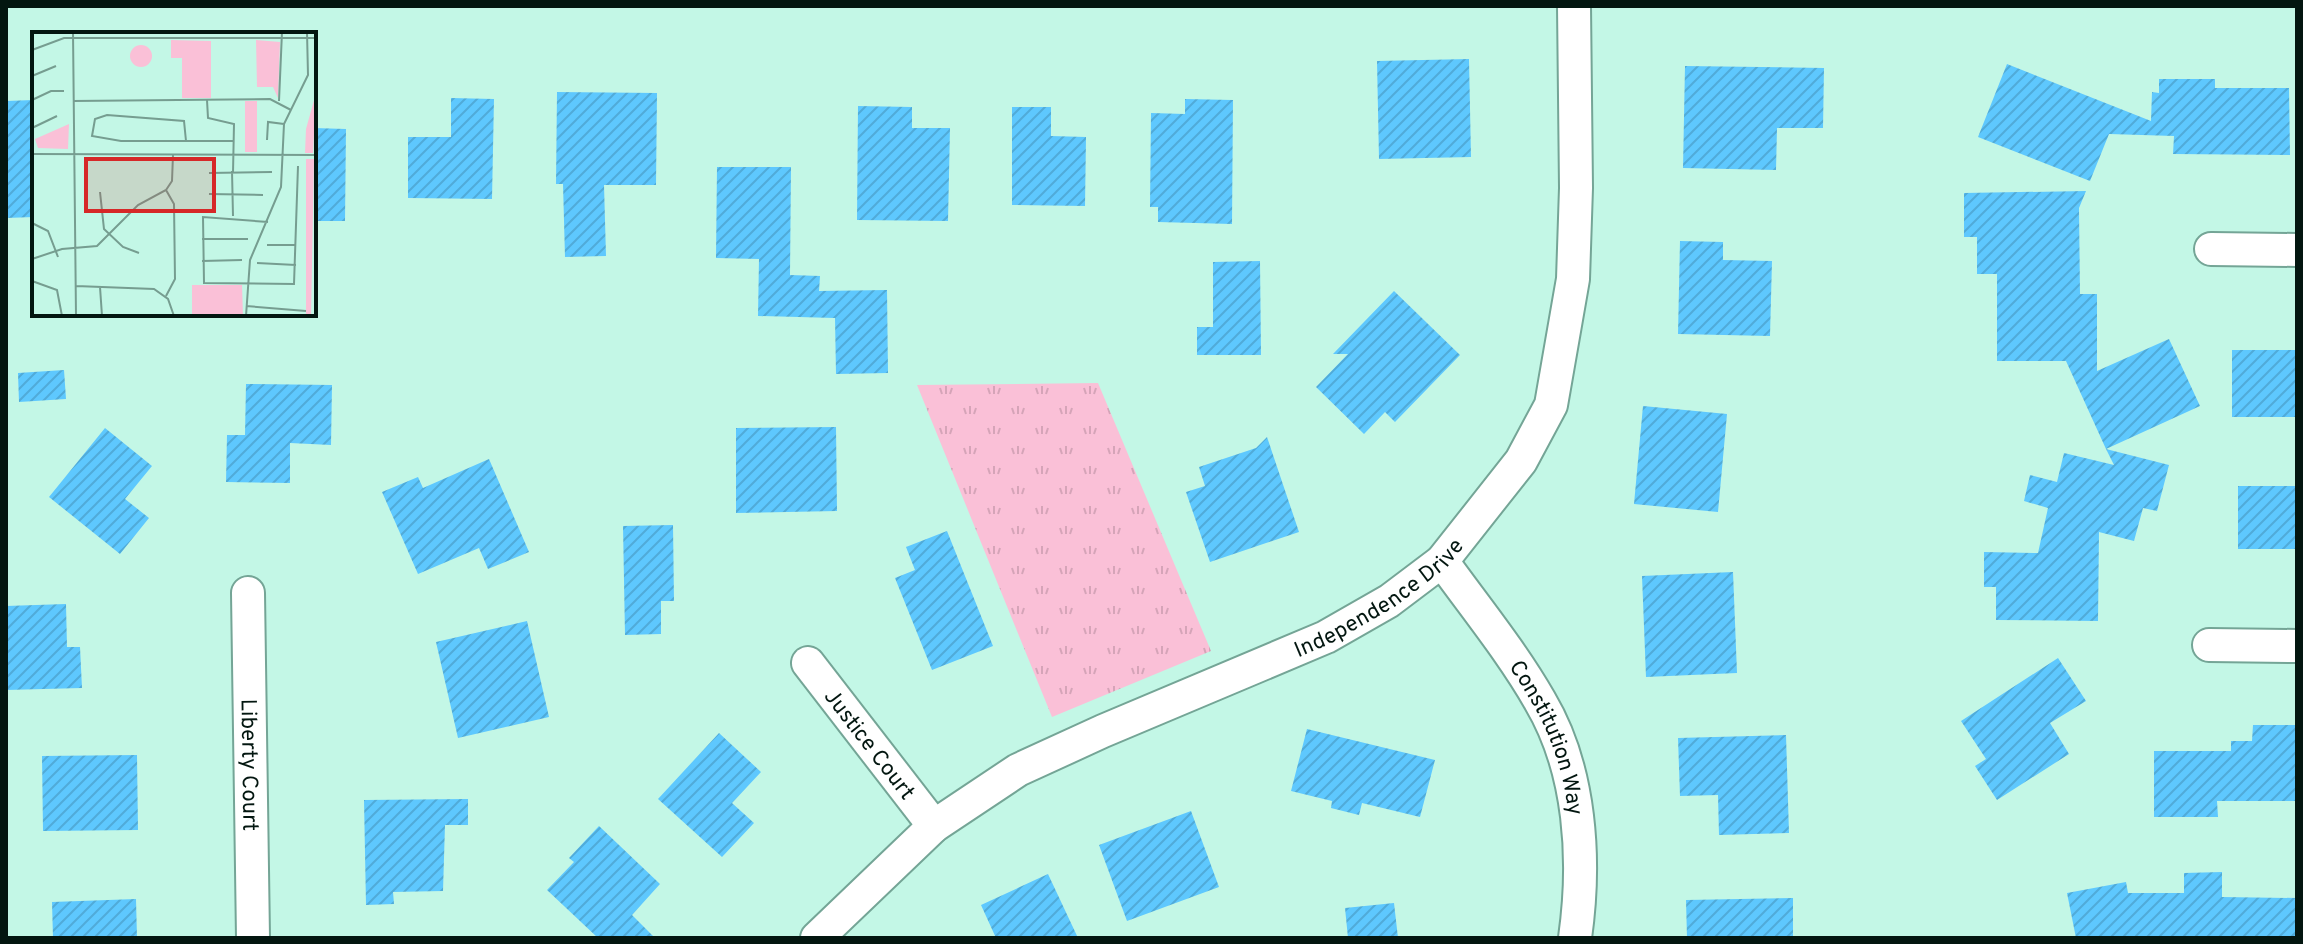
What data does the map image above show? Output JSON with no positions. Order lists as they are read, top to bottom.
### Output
{
  "streets": {
    "street": [
      "Independence Drive",
      "Constitution Way",
      "Justice Court",
      "Liberty Court"
    ]
  },
  "crossings": [
    ["Independence Drive", "Constitution Way"],
    ["Independence Drive", "Justice Court"]
  ]
}
